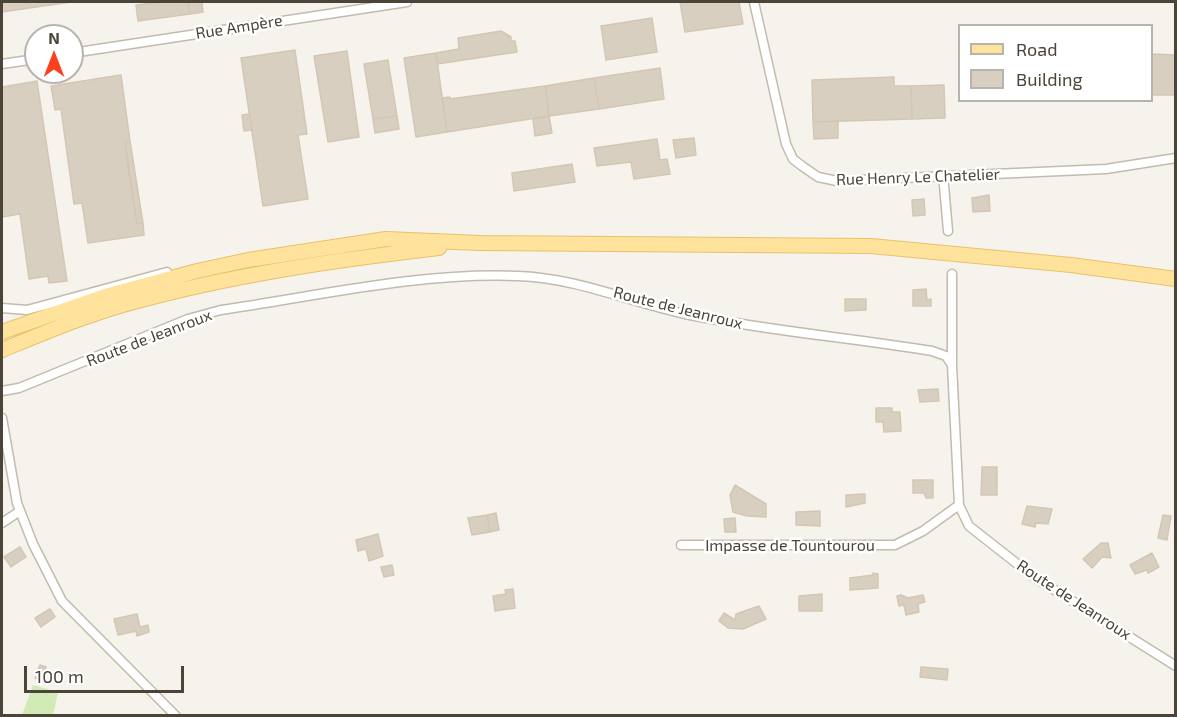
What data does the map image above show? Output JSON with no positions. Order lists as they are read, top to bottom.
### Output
{
  "streets": {
    "street": [
      "Rue Ampère",
      "Rue Henry Le Chatelier",
      "Route de Jeanroux",
      "Impasse de Tountourou"
    ]
  },
  "crossings": [
    ["Route de Jeanroux", "Impasse de Tountourou"]
  ],
  "legend": ["Road", "Building"],
  "scale_bar": "100 m",
  "north": "top"
}
